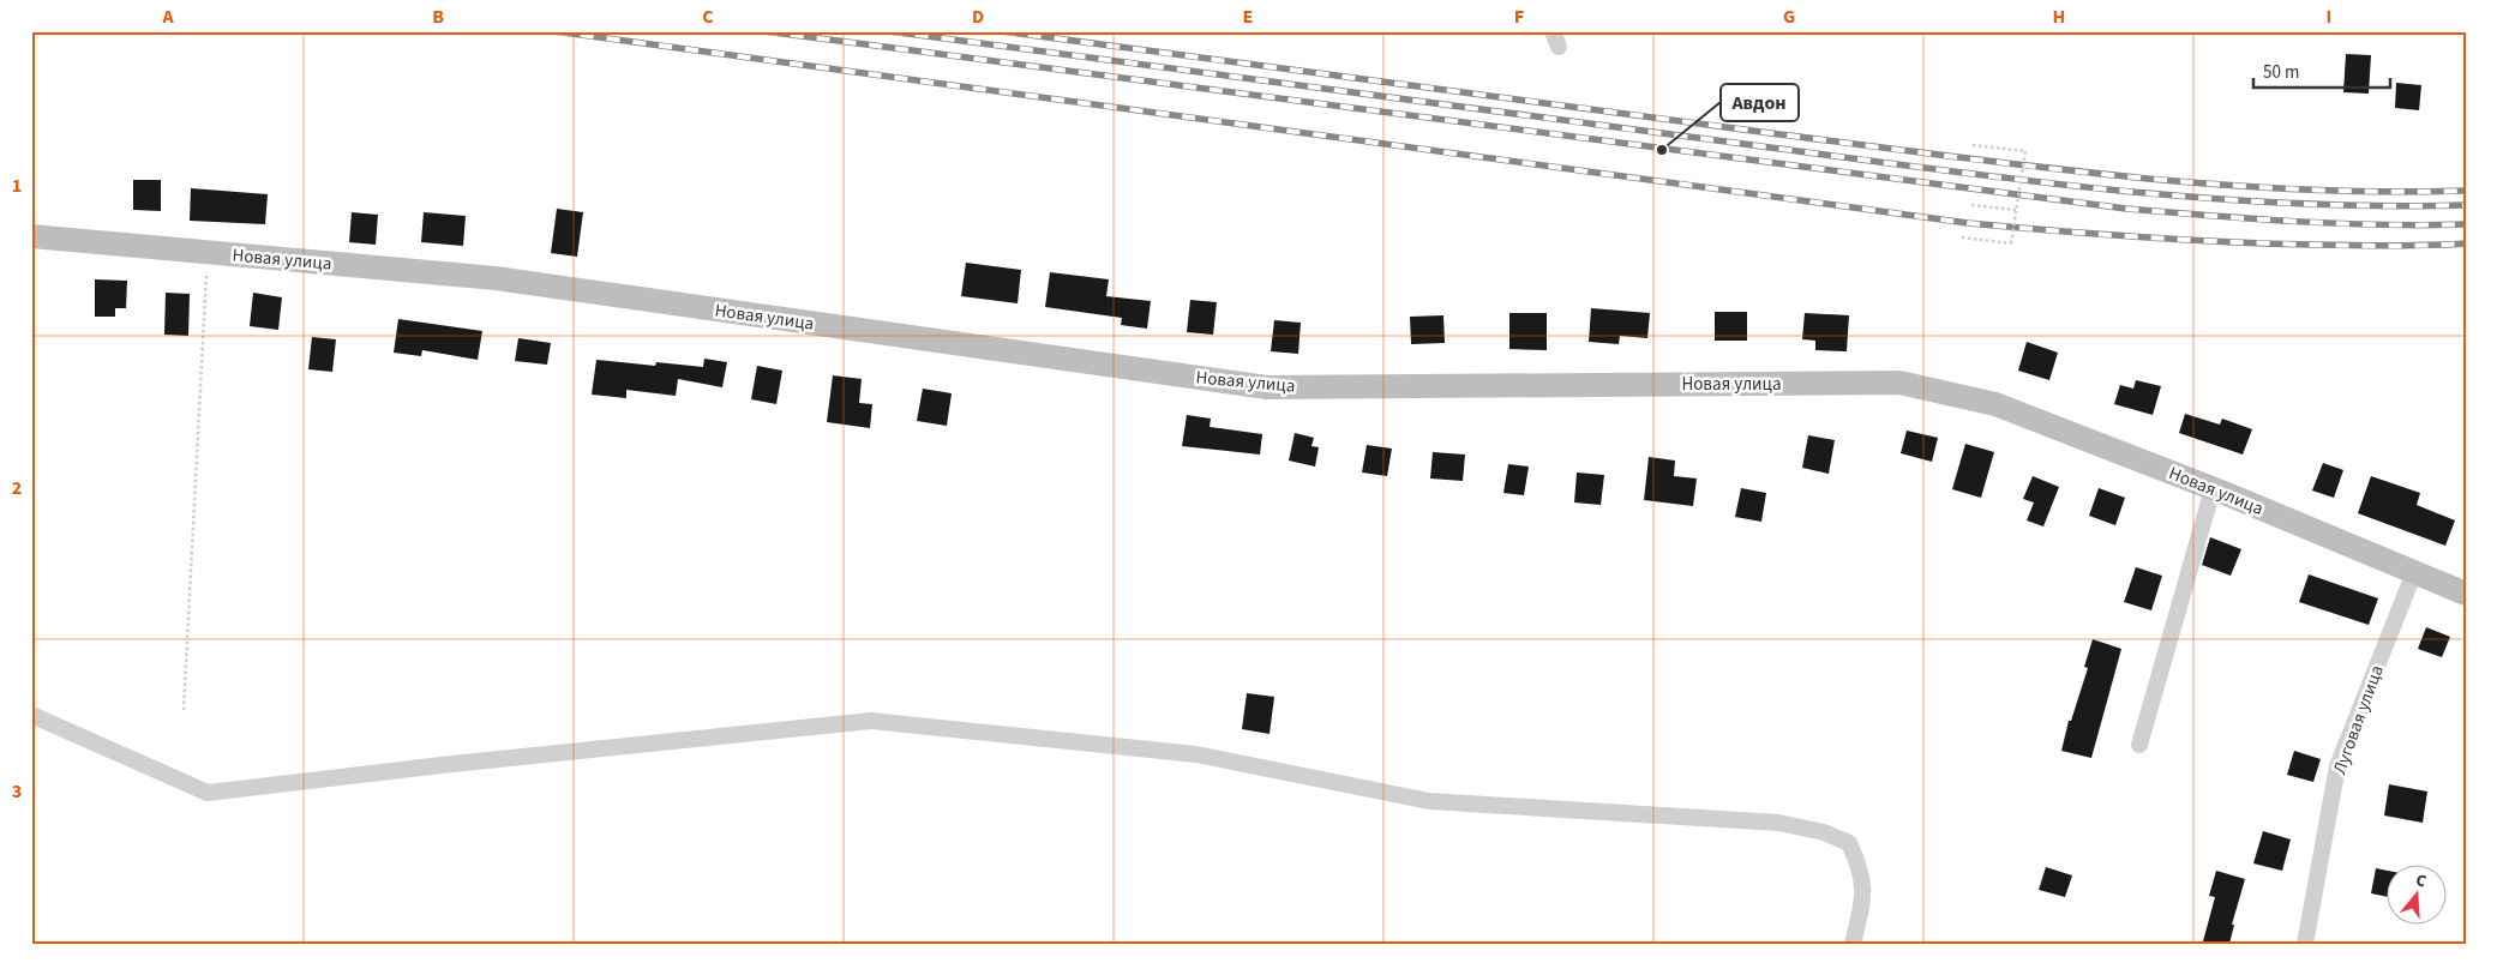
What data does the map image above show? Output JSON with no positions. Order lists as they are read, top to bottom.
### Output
{
  "streets": {
    "street": ["Новая улица", "Луговая улица"]
  },
  "crossings": [
    ["Новая улица", "Луговая улица"]
  ],
  "places": ["Авдон"],
  "scale_bar": "50 m",
  "north": "top",
  "grid": {
    "columns": [
      "A",
      "B",
      "C",
      "D",
      "E",
      "F",
      "G",
      "H",
      "I"
    ],
    "rows": ["1", "2", "3"]
  }
}
